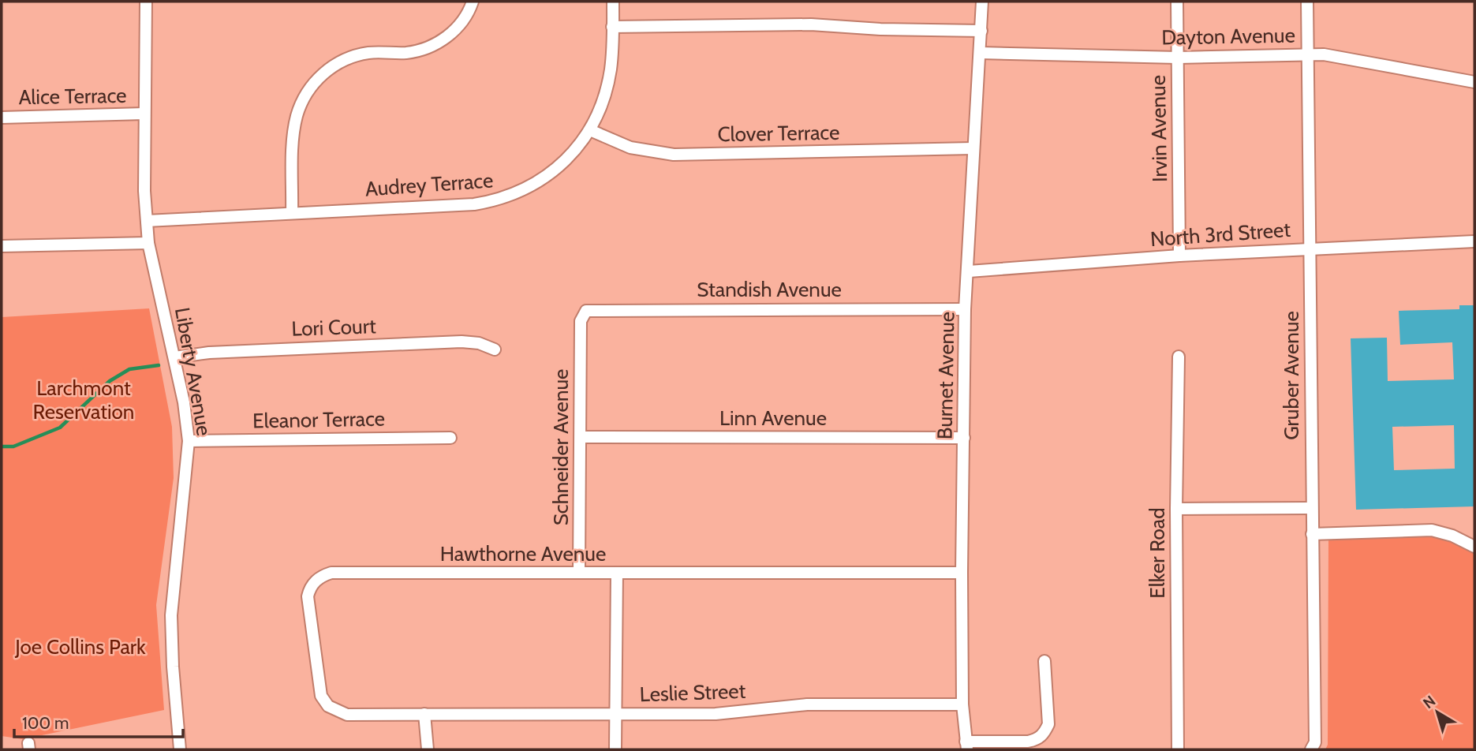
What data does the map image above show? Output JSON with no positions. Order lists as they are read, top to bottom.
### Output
{
  "streets": {
    "street": [
      "Dayton Avenue",
      "Alice Terrace",
      "Irvin Avenue",
      "Clover Terrace",
      "Audrey Terrace",
      "North 3rd Street",
      "Standish Avenue",
      "Lori Court",
      "Liberty Avenue",
      "Burnet Avenue",
      "Gruber Avenue",
      "Linn Avenue",
      "Eleanor Terrace",
      "Schneider Avenue",
      "Elker Road",
      "Hawthorne Avenue",
      "Leslie Street"
    ]
  },
  "crossings": [
    ["Dayton Avenue", "Irvin Avenue"],
    ["Dayton Avenue", "Burnet Avenue"],
    ["Dayton Avenue", "Gruber Avenue"],
    ["Alice Terrace", "Liberty Avenue"],
    ["Irvin Avenue", "North 3rd Street"],
    ["Clover Terrace", "Audrey Terrace"],
    ["Clover Terrace", "Burnet Avenue"],
    ["Audrey Terrace", "Liberty Avenue"],
    ["North 3rd Street", "Burnet Avenue"],
    ["North 3rd Street", "Gruber Avenue"],
    ["Standish Avenue", "Burnet Avenue"],
    ["Standish Avenue", "Schneider Avenue"],
    ["Lori Court", "Liberty Avenue"],
    ["Liberty Avenue", "Eleanor Terrace"],
    ["Burnet Avenue", "Linn Avenue"],
    ["Burnet Avenue", "Hawthorne Avenue"],
    ["Burnet Avenue", "Leslie Street"],
    ["Linn Avenue", "Schneider Avenue"],
    ["Schneider Avenue", "Hawthorne Avenue"],
    ["Hawthorne Avenue", "Leslie Street"]
  ],
  "parks": ["Larchmont Reservation", "Joe Collins Park"],
  "scale_bar": "100 m",
  "north": "top left"
}
